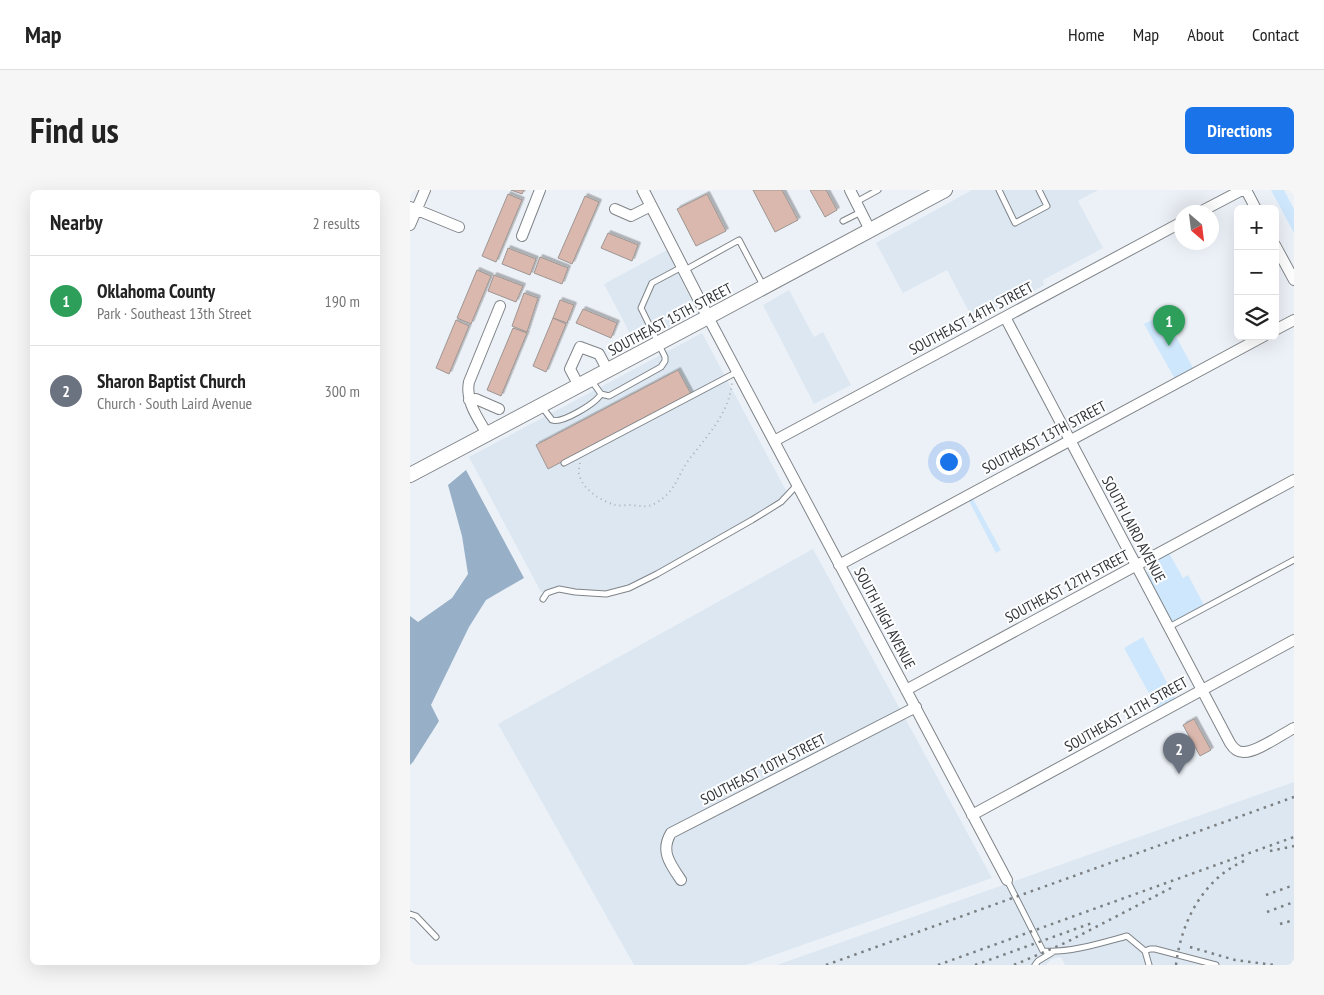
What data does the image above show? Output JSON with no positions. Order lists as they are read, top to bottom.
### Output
{
  "streets": {
    "main road": ["SOUTHEAST 15TH STREET"],
    "street": [
      "SOUTHEAST 14TH STREET",
      "SOUTHEAST 13TH STREET",
      "SOUTH LAIRD AVENUE",
      "SOUTHEAST 12TH STREET",
      "SOUTH HIGH AVENUE",
      "SOUTHEAST 11TH STREET",
      "SOUTHEAST 10TH STREET"
    ]
  },
  "crossings": [
    ["SOUTHEAST 14TH STREET", "SOUTH LAIRD AVENUE"],
    ["SOUTHEAST 14TH STREET", "SOUTH HIGH AVENUE"],
    ["SOUTHEAST 15TH STREET", "SOUTH HIGH AVENUE"],
    ["SOUTHEAST 13TH STREET", "SOUTH LAIRD AVENUE"],
    ["SOUTHEAST 13TH STREET", "SOUTH HIGH AVENUE"],
    ["SOUTH LAIRD AVENUE", "SOUTHEAST 12TH STREET"],
    ["SOUTH LAIRD AVENUE", "SOUTHEAST 11TH STREET"],
    ["SOUTHEAST 12TH STREET", "SOUTH HIGH AVENUE"],
    ["SOUTH HIGH AVENUE", "SOUTHEAST 11TH STREET"],
    ["SOUTH HIGH AVENUE", "SOUTHEAST 10TH STREET"]
  ],
  "north": "bottom right",
  "page": {
    "header": "Map",
    "nav": [
      "Home",
      "Map",
      "About",
      "Contact"
    ],
    "title": "Find us",
    "buttons": "Directions",
    "heading": ["Nearby", "2 results"],
    "map_buttons": ["+", "−"],
    "list": [
      {
        "mark": "1",
        "name": "Oklahoma County",
        "note": "Park · Southeast 13th Street",
        "value": "190 m"
      },
      {
        "mark": "2",
        "name": "Sharon Baptist Church",
        "note": "Church · South Laird Avenue",
        "value": "300 m"
      }
    ],
    "pins": ["1", "2"]
  }
}
